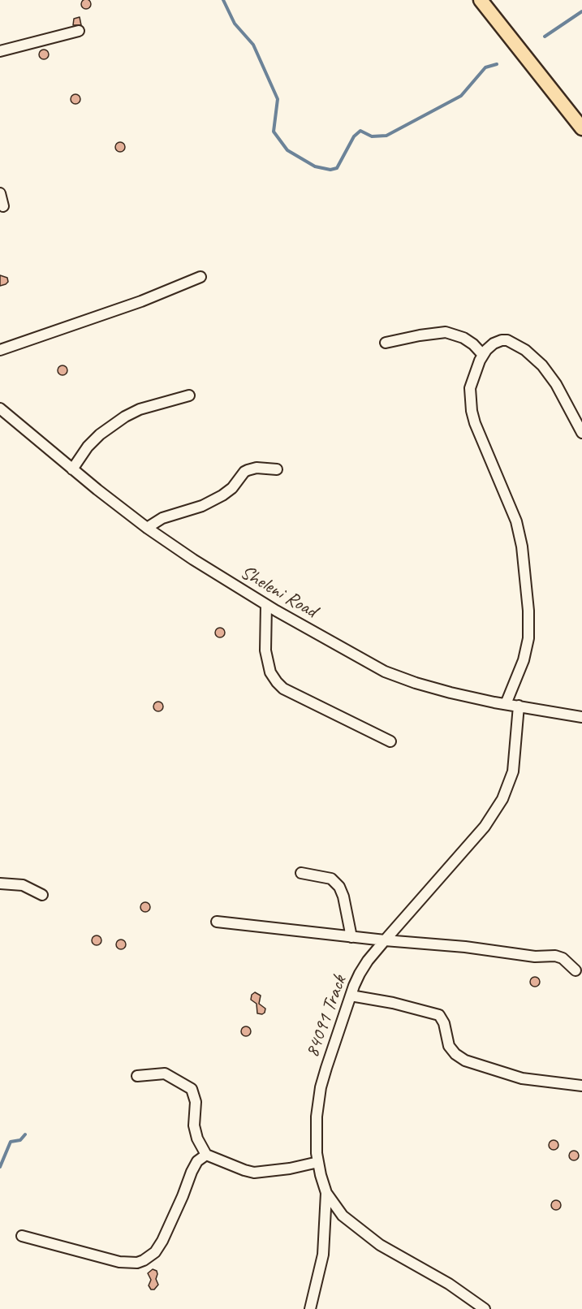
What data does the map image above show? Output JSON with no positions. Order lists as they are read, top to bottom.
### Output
{
  "streets": {
    "street": ["Sheleni Road", "84091 Track"]
  },
  "crossings": [
    ["Sheleni Road", "84091 Track"]
  ]
}
